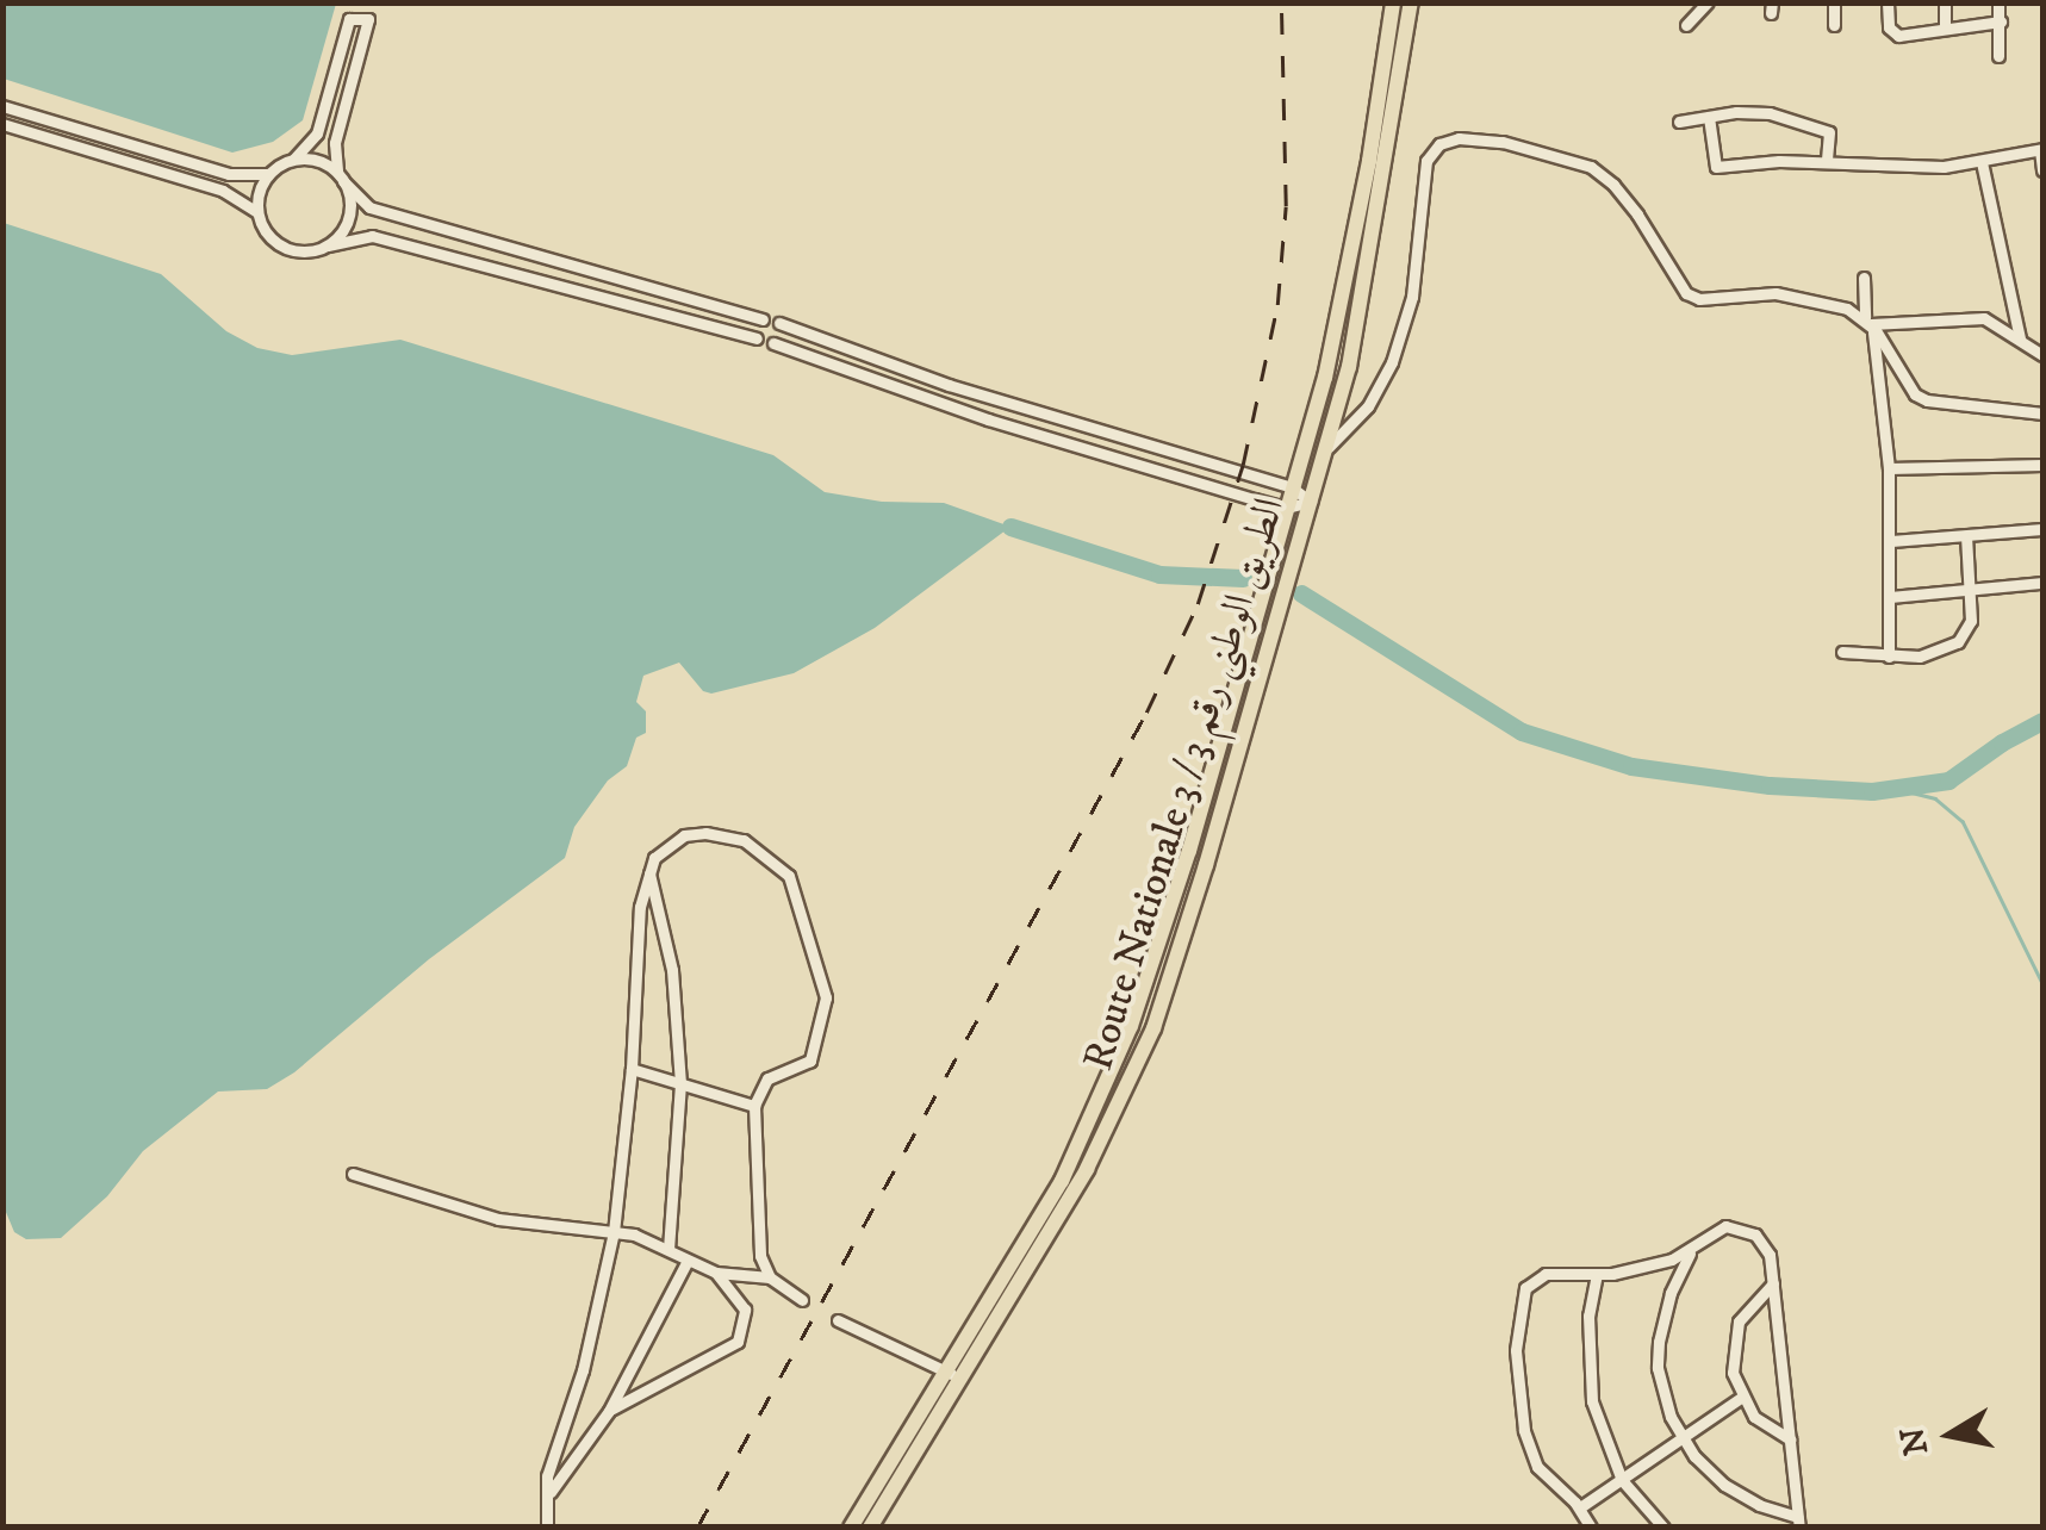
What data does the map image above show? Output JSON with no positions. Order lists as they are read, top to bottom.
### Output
{
  "streets": {
    "highway": ["Route Nationale 3 / الطريق الوطني رقم 3"]
  },
  "north": "left"
}
